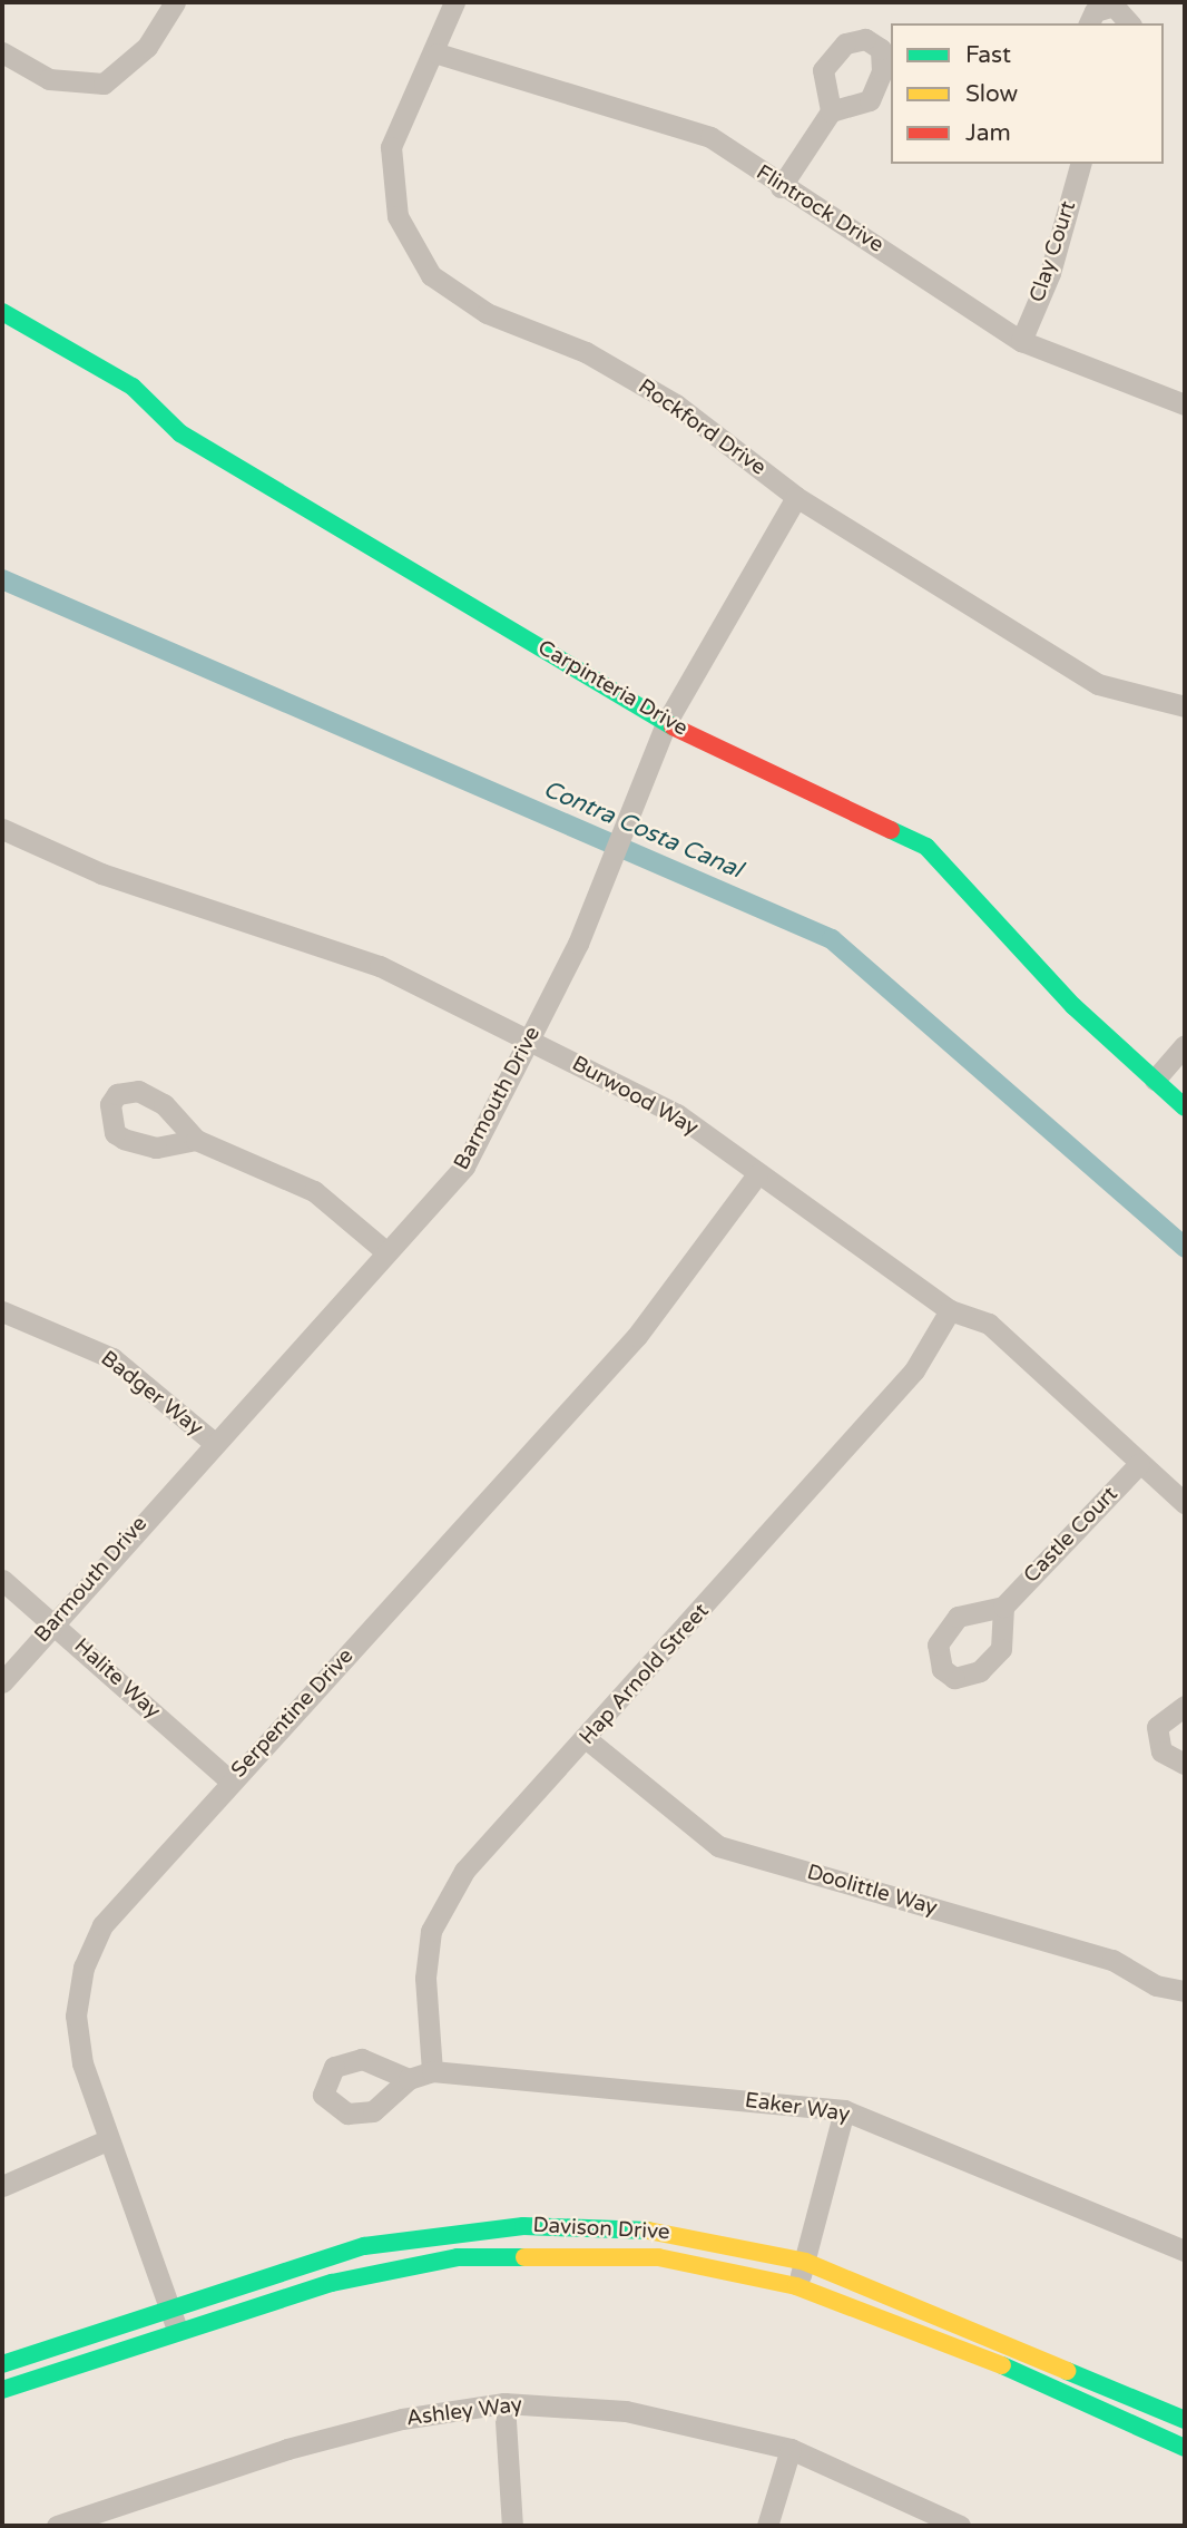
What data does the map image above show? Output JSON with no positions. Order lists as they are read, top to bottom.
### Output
{
  "streets": {
    "main road": ["Carpinteria Drive", "Davison Drive"],
    "street": [
      "Flintrock Drive",
      "Clay Court",
      "Rockford Drive",
      "Burwood Way",
      "Barmouth Drive",
      "Badger Way",
      "Castle Court",
      "Hap Arnold Street",
      "Halite Way",
      "Serpentine Drive",
      "Doolittle Way",
      "Eaker Way",
      "Ashley Way"
    ]
  },
  "crossings": [
    ["Flintrock Drive", "Clay Court"],
    ["Flintrock Drive", "Rockford Drive"],
    ["Rockford Drive", "Barmouth Drive"],
    ["Carpinteria Drive", "Barmouth Drive"],
    ["Burwood Way", "Barmouth Drive"],
    ["Burwood Way", "Castle Court"],
    ["Burwood Way", "Hap Arnold Street"],
    ["Burwood Way", "Serpentine Drive"],
    ["Barmouth Drive", "Badger Way"],
    ["Barmouth Drive", "Halite Way"],
    ["Hap Arnold Street", "Doolittle Way"],
    ["Hap Arnold Street", "Eaker Way"],
    ["Halite Way", "Serpentine Drive"],
    ["Serpentine Drive", "Davison Drive"]
  ],
  "water": ["Contra Costa Canal"],
  "legend": ["Fast", "Slow", "Jam"]
}
